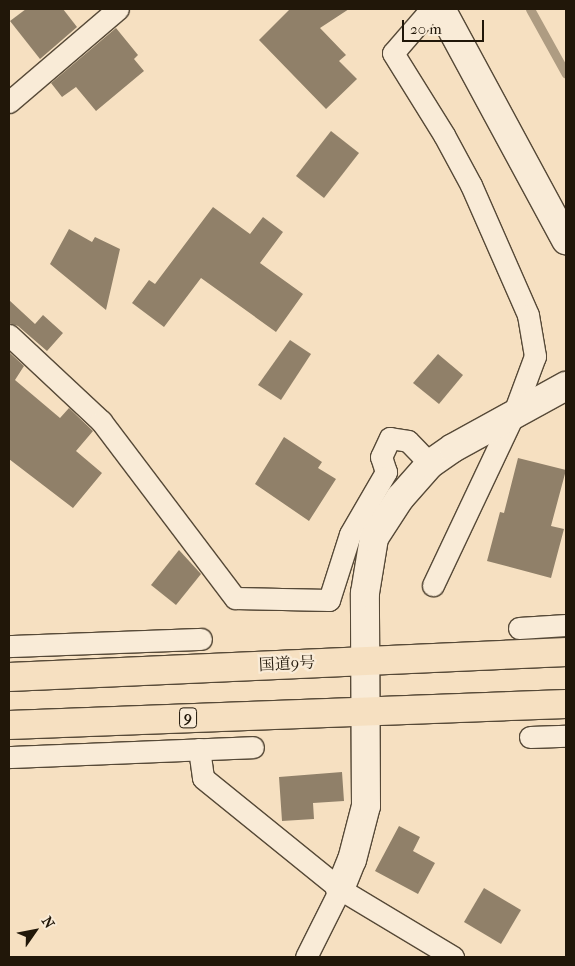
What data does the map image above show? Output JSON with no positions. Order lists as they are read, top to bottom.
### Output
{
  "streets": {
    "highway": ["国道9号", "9"]
  },
  "scale_bar": "20 m",
  "north": "top right"
}
